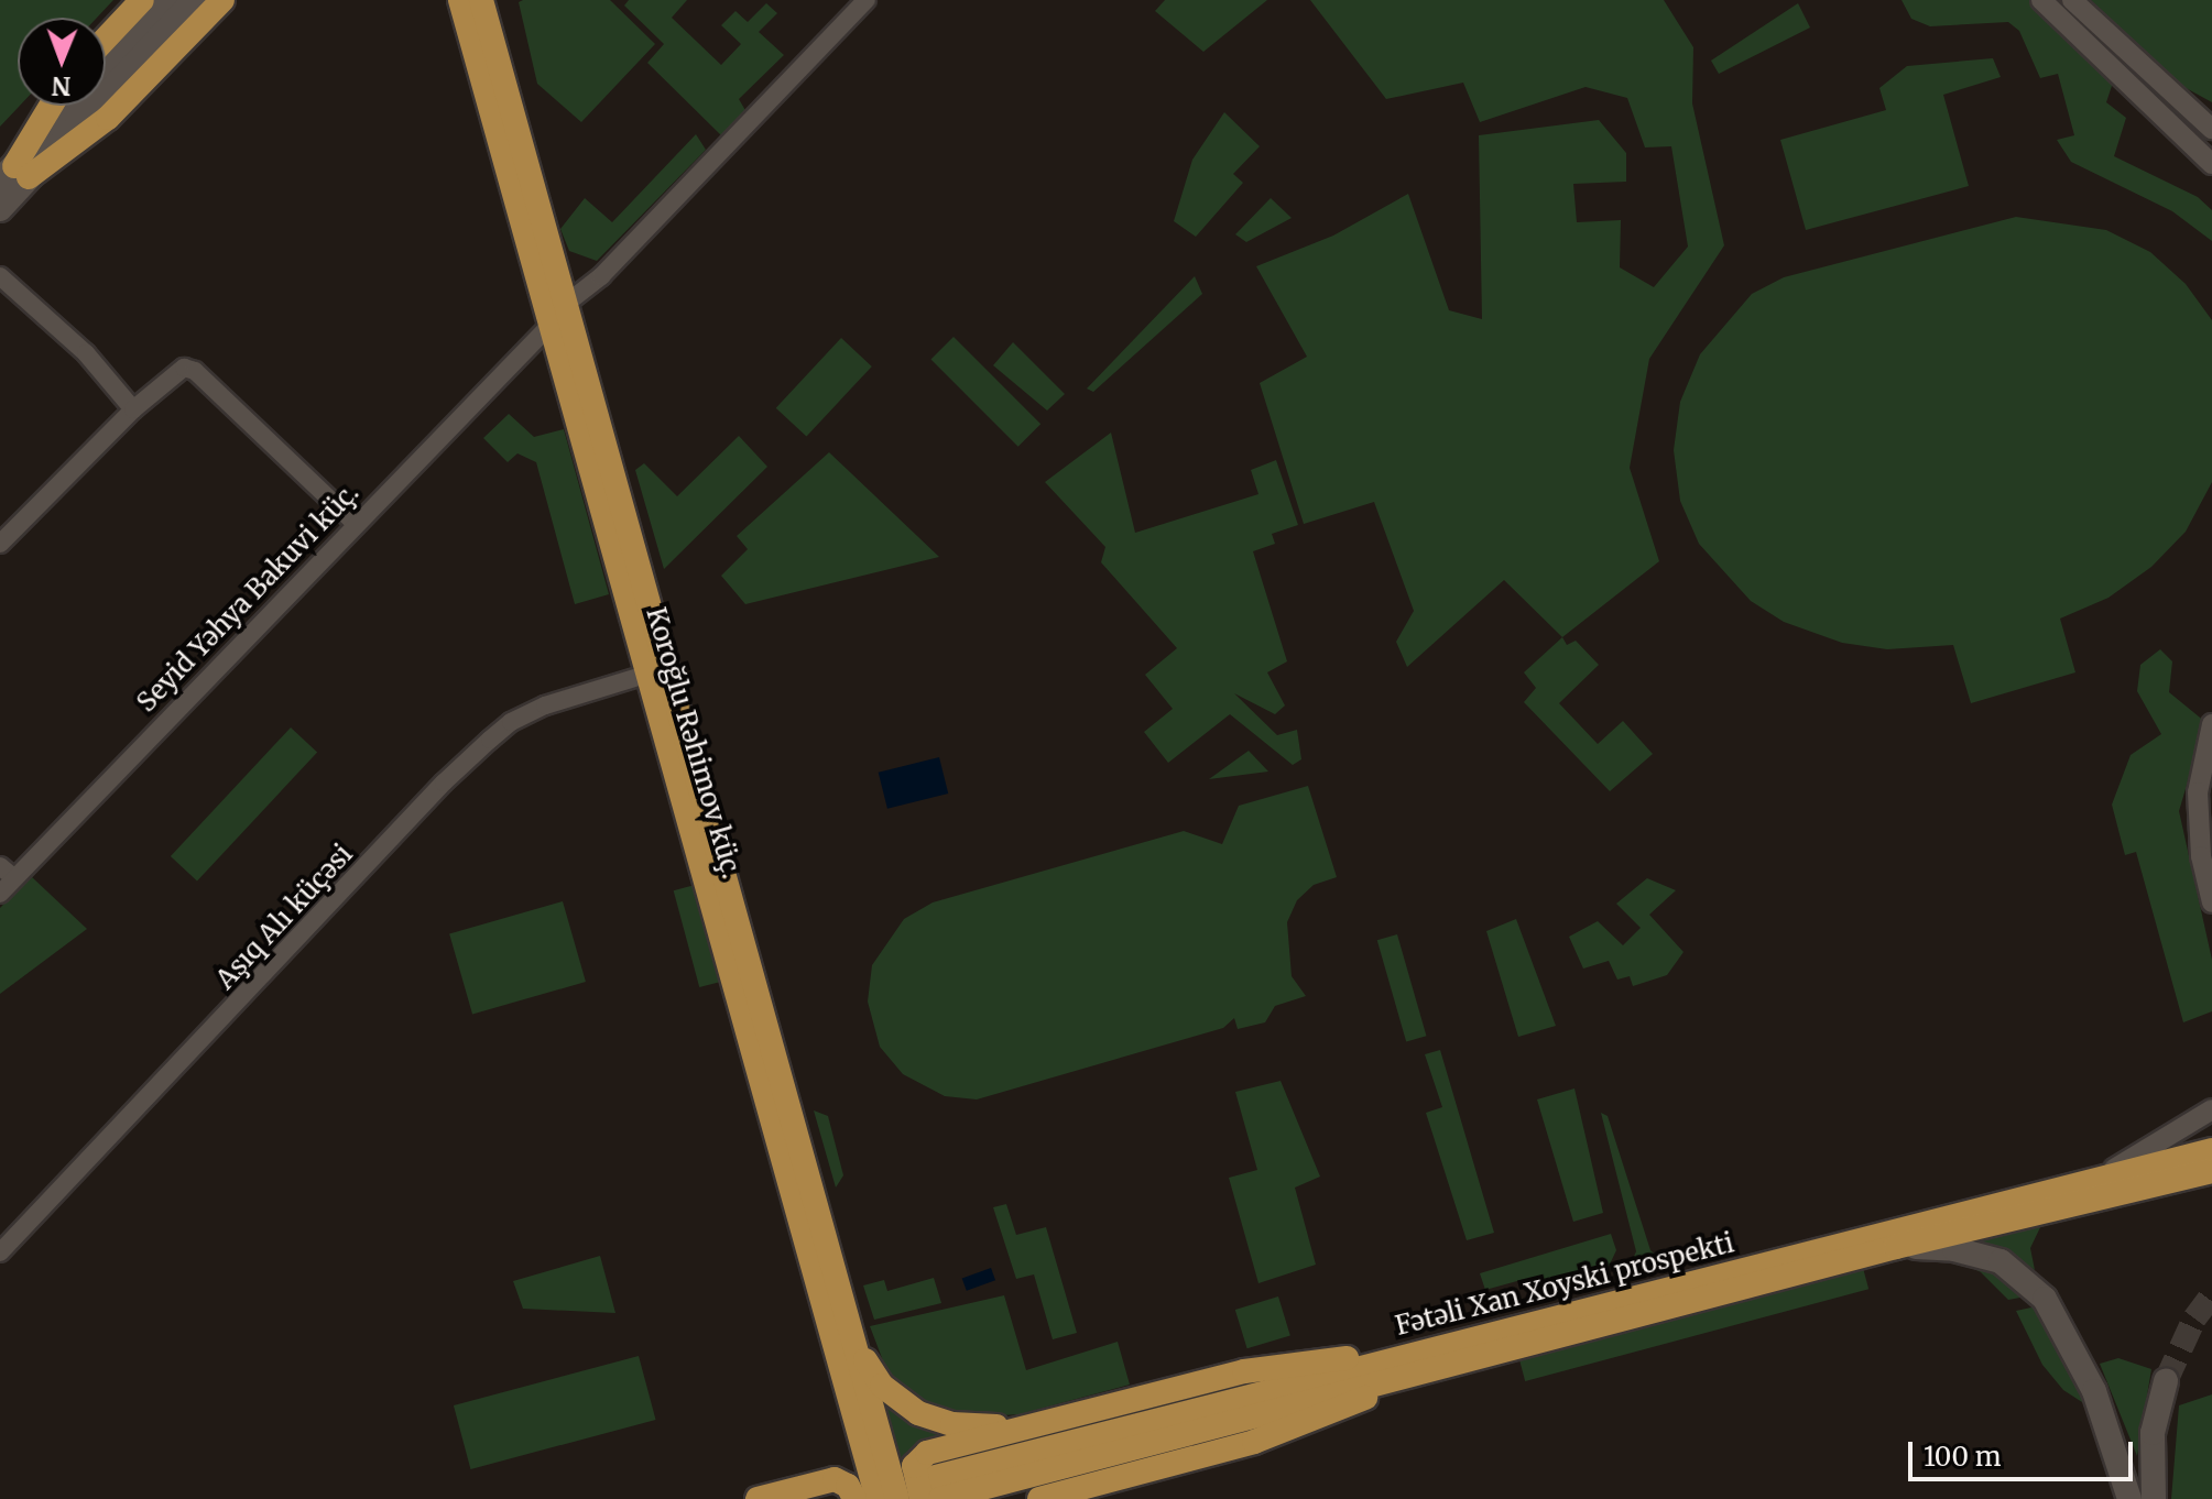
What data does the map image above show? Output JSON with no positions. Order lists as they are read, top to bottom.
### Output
{
  "streets": {
    "main road": ["Koroğlu Rəhimov küç.", "Fətəli Xan Xoyski prospekti"],
    "street": ["Seyid Yəhya Bakuvi küç.", "Aşıq Alı küçəsi"]
  },
  "crossings": [
    ["Seyid Yəhya Bakuvi küç.", "Koroğlu Rəhimov küç."],
    ["Koroğlu Rəhimov küç.", "Aşıq Alı küçəsi"]
  ],
  "scale_bar": "100 m",
  "north": "bottom"
}
